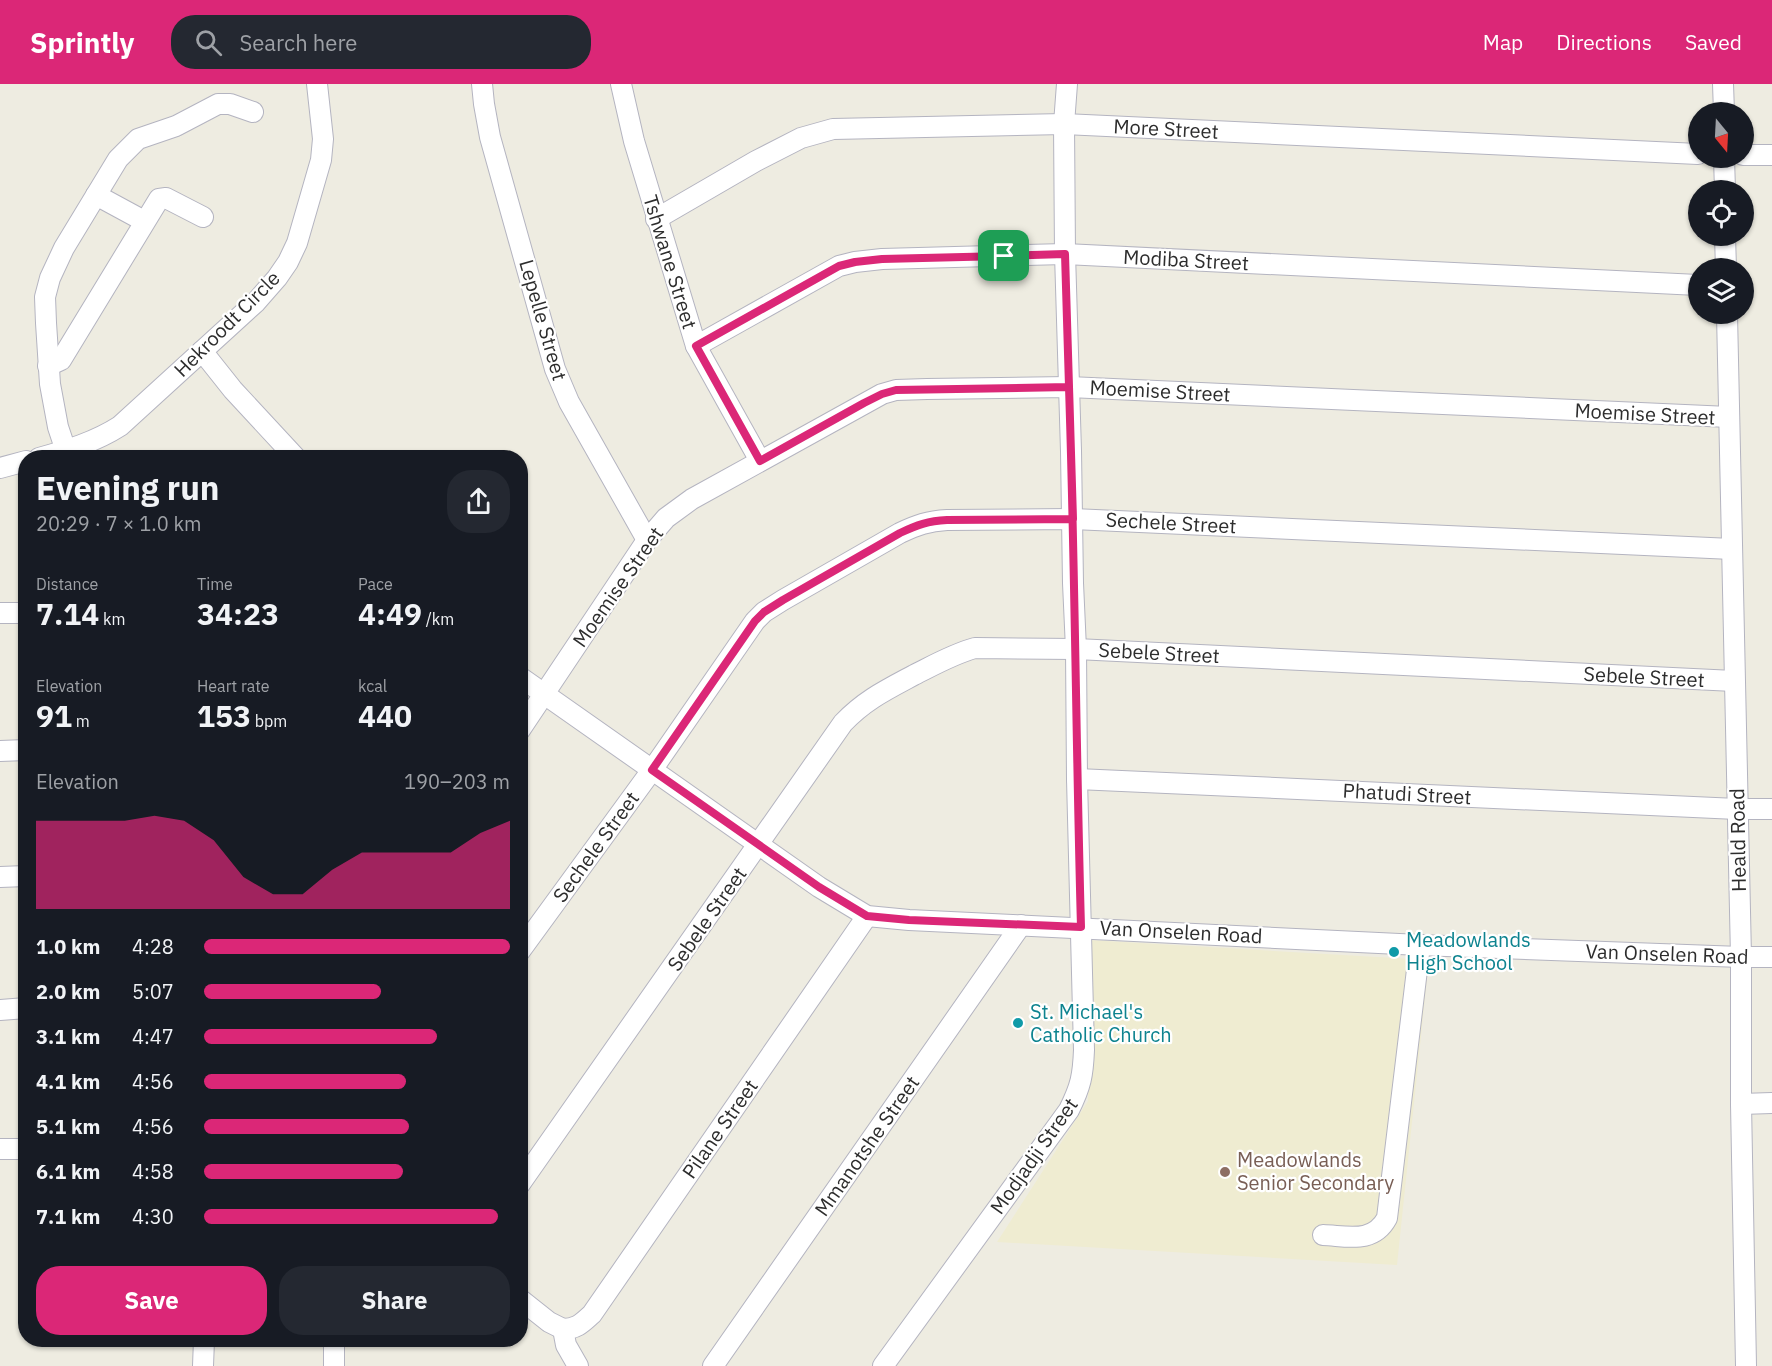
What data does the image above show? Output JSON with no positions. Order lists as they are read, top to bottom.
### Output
{
  "streets": {
    "street": [
      "More Street",
      "Modiba Street",
      "Tshwane Street",
      "Lepelle Street",
      "Hekroodt Circle",
      "Moemise Street",
      "Sechele Street",
      "Sebele Street",
      "Phatudi Street",
      "Heald Road",
      "Van Onselen Road",
      "Pilane Street",
      "Mmanotshe Street",
      "Modjadji Street"
    ]
  },
  "crossings": [
    ["More Street", "Tshwane Street"],
    ["More Street", "Modjadji Street"],
    ["Modiba Street", "Tshwane Street"],
    ["Modiba Street", "Modjadji Street"],
    ["Tshwane Street", "Moemise Street"],
    ["Lepelle Street", "Moemise Street"],
    ["Moemise Street", "Heald Road"],
    ["Moemise Street", "Van Onselen Road"],
    ["Moemise Street", "Modjadji Street"],
    ["Sechele Street", "Heald Road"],
    ["Sechele Street", "Van Onselen Road"],
    ["Sechele Street", "Modjadji Street"],
    ["Sebele Street", "Heald Road"],
    ["Sebele Street", "Van Onselen Road"],
    ["Sebele Street", "Modjadji Street"],
    ["Phatudi Street", "Heald Road"],
    ["Phatudi Street", "Modjadji Street"],
    ["Heald Road", "Van Onselen Road"],
    ["Van Onselen Road", "Pilane Street"],
    ["Van Onselen Road", "Mmanotshe Street"],
    ["Van Onselen Road", "Modjadji Street"]
  ],
  "places": ["Meadowlands High School", "St. Michael's Catholic Church", "Meadowlands Senior Secondary"],
  "north": "bottom",
  "page": {
    "header": "Sprintly",
    "search": "Search here",
    "nav": ["Map", "Directions", "Saved"],
    "heading": ["Evening run", "20:29 · 7 × 1.0 km"],
    "stats": [
      ["Distance", "7.14 km"],
      ["Time", "34:23"],
      ["Pace", "4:49 /km"],
      ["Elevation", "91 m"],
      ["Heart rate", "153 bpm"],
      ["kcal", "440"]
    ],
    "chart": ["Elevation", "190–203 m"],
    "list": [
      {
        "name": "1.0 km",
        "note": "4:28"
      },
      {
        "name": "2.0 km",
        "note": "5:07"
      },
      {
        "name": "3.1 km",
        "note": "4:47"
      },
      {
        "name": "4.1 km",
        "note": "4:56"
      },
      {
        "name": "5.1 km",
        "note": "4:56"
      },
      {
        "name": "6.1 km",
        "note": "4:58"
      },
      {
        "name": "7.1 km",
        "note": "4:30"
      }
    ],
    "buttons": ["Save", "Share"]
  }
}
